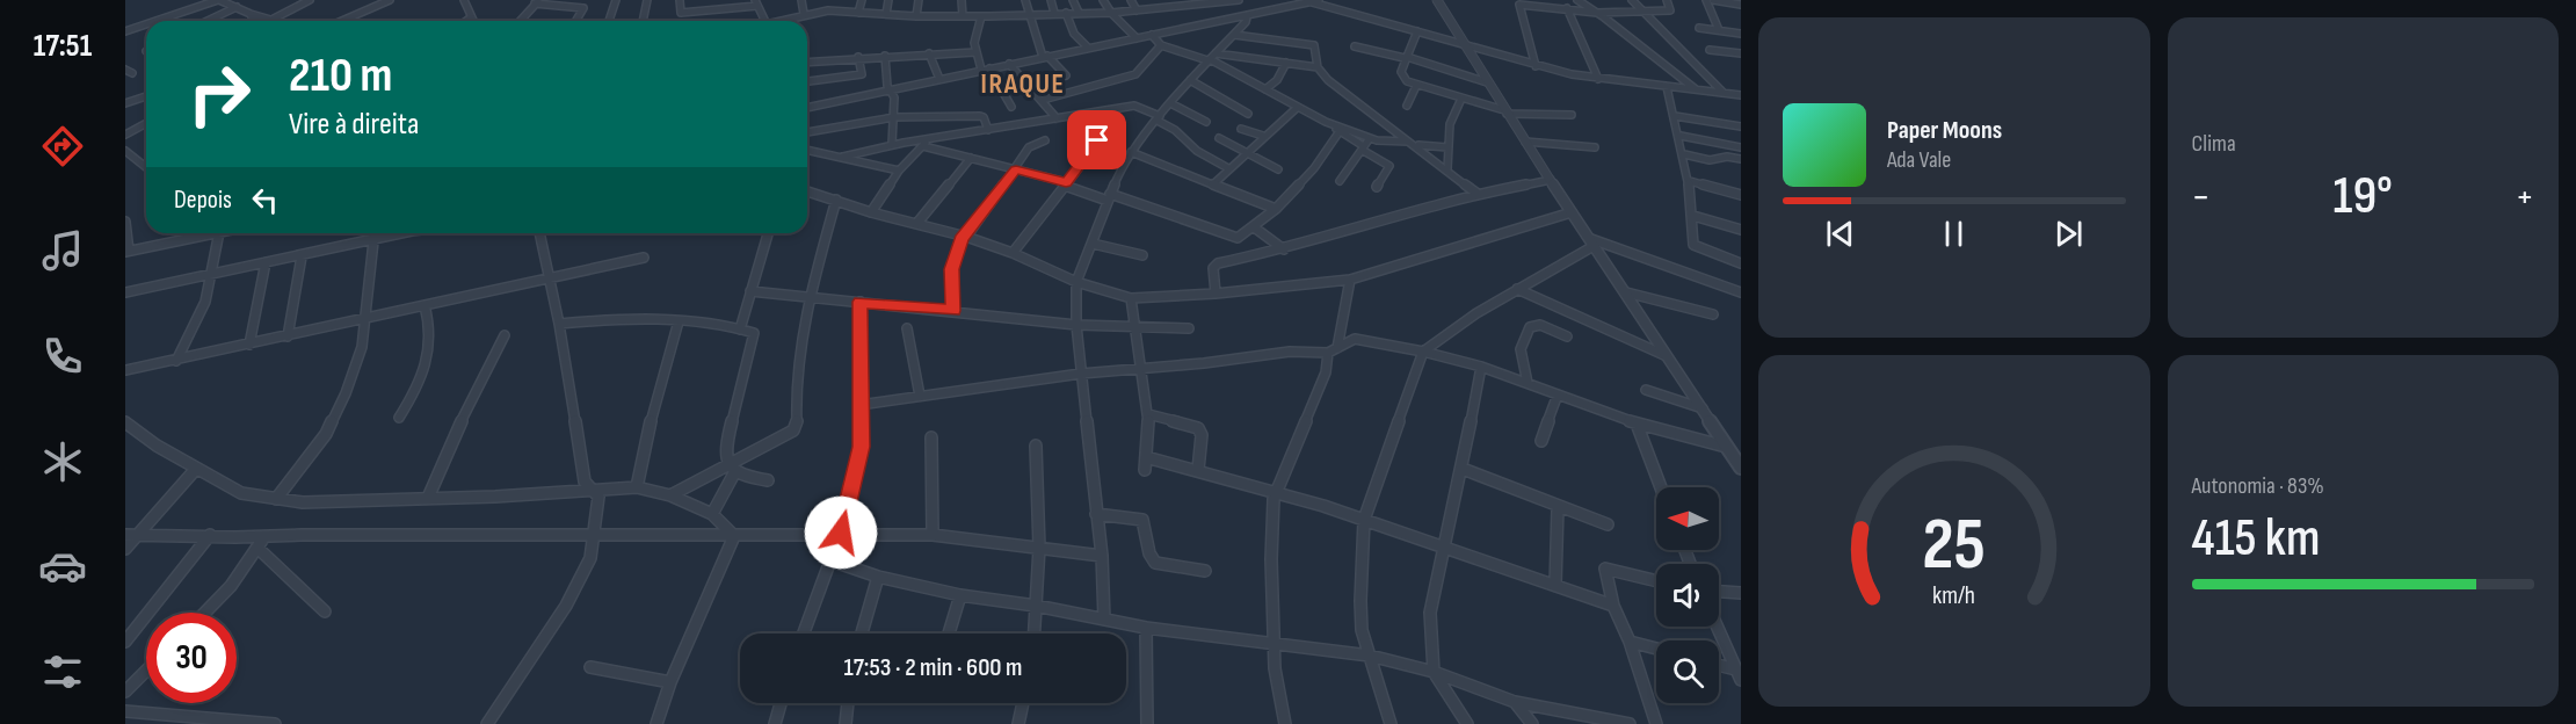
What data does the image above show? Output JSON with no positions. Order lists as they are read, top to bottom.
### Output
{
  "districts": ["IRAQUE"],
  "north": "left",
  "page": {
    "tabs": "17:51",
    "tile": [
      "Clima",
      ["Autonomia · 83%", "415 km"]
    ],
    "turn": ["210 m", "Vire à direita"],
    "song": ["Paper Moons", "Ada Vale"],
    "then": "Depois",
    "heat": ["−", "19°", "+"],
    "limit": "30",
    "trip": "17:53 · 2 min · 600 m",
    "gauge": ["25", "km/h"]
  }
}
